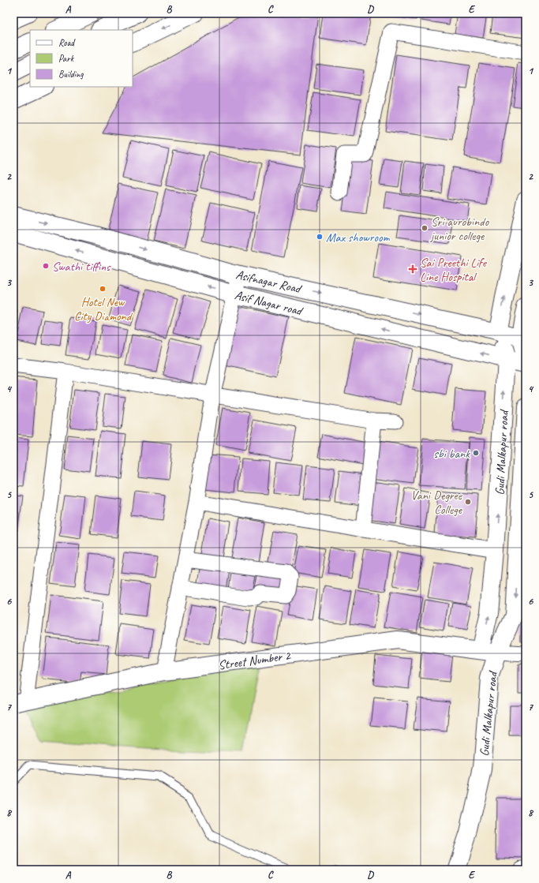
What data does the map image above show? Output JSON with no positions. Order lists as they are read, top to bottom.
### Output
{
  "streets": {
    "main road": [
      "Asifnagar Road",
      "Asif Nagar road",
      "Gudi Malkapur road",
      "Street Number 2"
    ]
  },
  "crossings": [
    ["Asifnagar Road", "Gudi Malkapur road"],
    ["Asif Nagar road", "Gudi Malkapur road"],
    ["Gudi Malkapur road", "Street Number 2"]
  ],
  "one_way": ["Asifnagar Road", "Asif Nagar road"],
  "places": {
    "other": [
      "Sri aurobindo junior college",
      "Max showroom",
      "Swathi tiffins",
      "Hotel New City Diamond",
      "sbi bank",
      "Vani Degree College"
    ],
    "health": ["Sai Preethi Life Line Hospital"]
  },
  "legend": ["Road", "Park", "Building"],
  "grid": {
    "columns": [
      "A",
      "B",
      "C",
      "D",
      "E"
    ],
    "rows": [
      "1",
      "2",
      "3",
      "4",
      "5",
      "6",
      "7",
      "8"
    ]
  }
}
